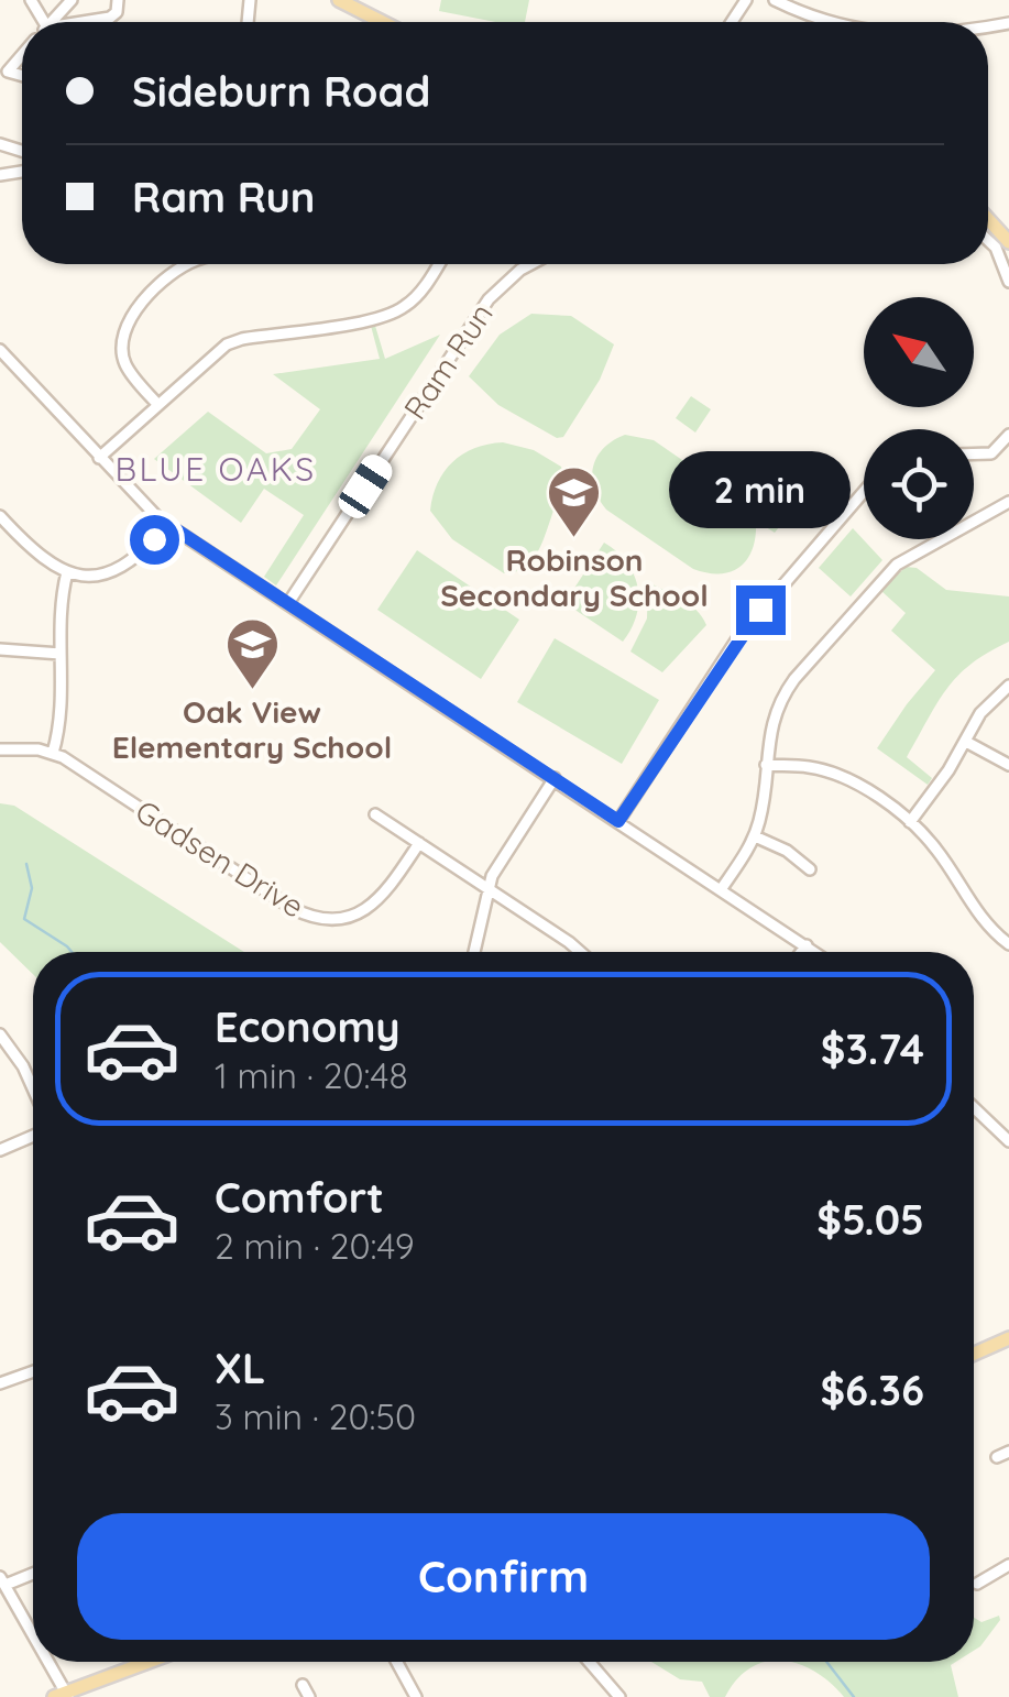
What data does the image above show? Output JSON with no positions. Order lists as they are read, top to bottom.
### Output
{
  "streets": {
    "street": ["Ram Run", "Gadsen Drive"]
  },
  "districts": ["BLUE OAKS"],
  "places": {
    "school or university": ["Robinson Secondary School", "Oak View Elementary School"]
  },
  "north": "top left",
  "page": {
    "banner": ["Sideburn Road", "Ram Run"],
    "bubble": "2 min",
    "list": [
      {
        "name": "Economy",
        "note": "1 min · 20:48",
        "value": "$3.74"
      },
      {
        "name": "Comfort",
        "note": "2 min · 20:49",
        "value": "$5.05"
      },
      {
        "name": "XL",
        "note": "3 min · 20:50",
        "value": "$6.36"
      }
    ],
    "buttons": "Confirm"
  }
}
